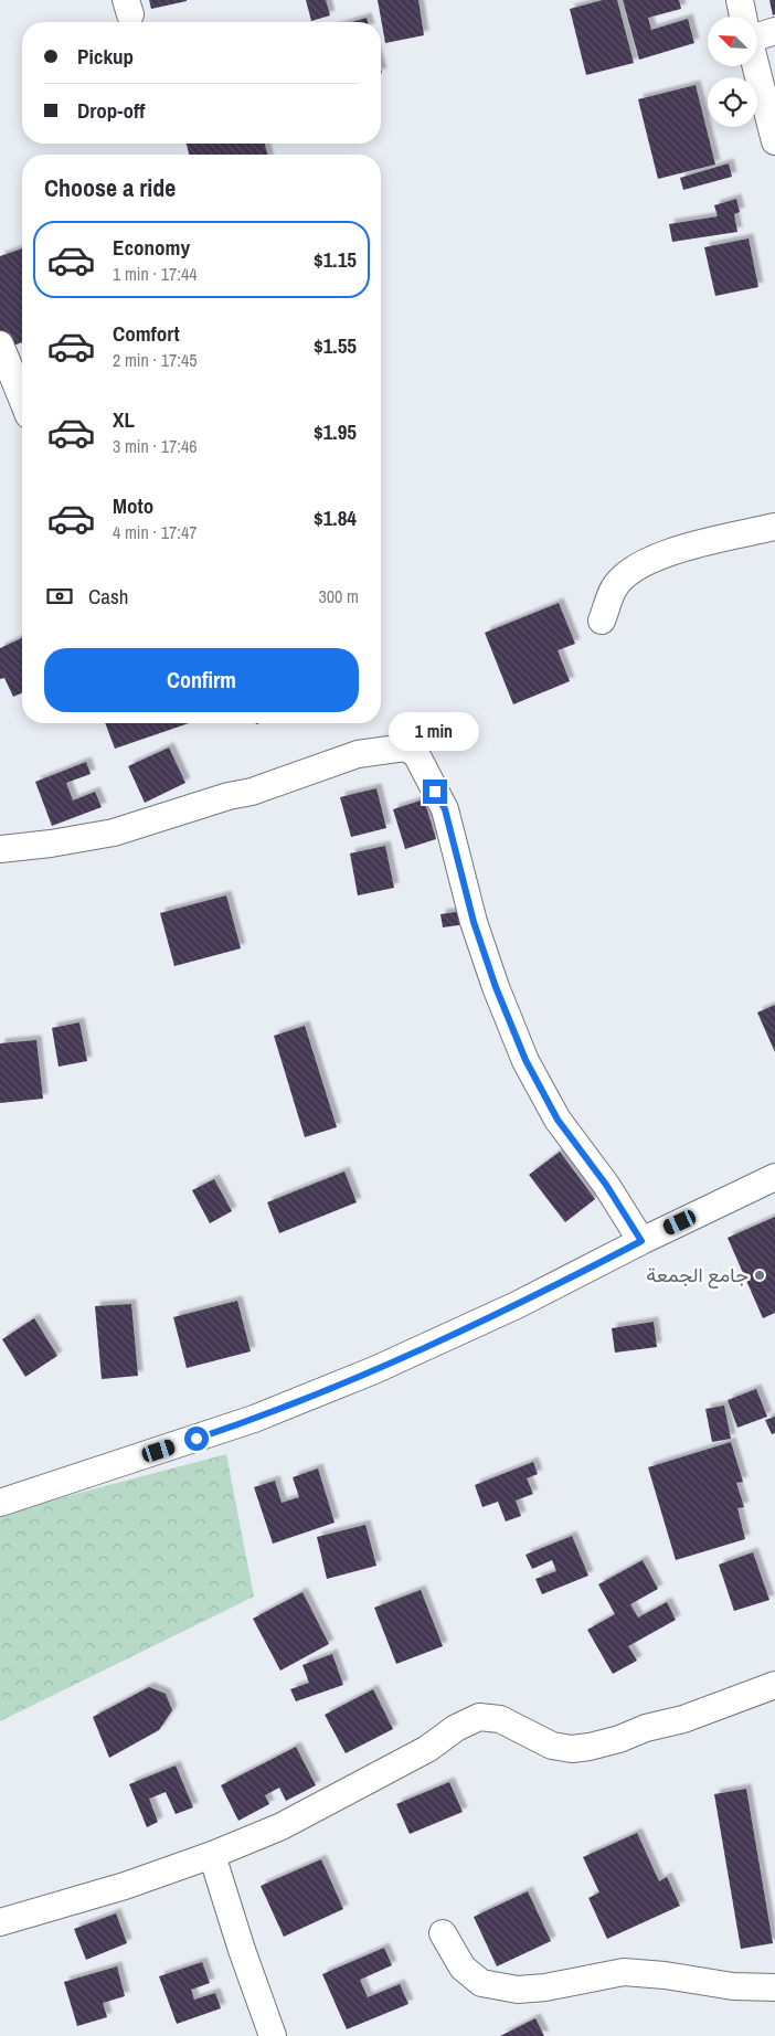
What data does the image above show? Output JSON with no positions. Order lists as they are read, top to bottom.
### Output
{
  "places": ["جامع الجمعة"],
  "north": "top left",
  "page": {
    "banner": ["Pickup", "Drop-off"],
    "heading": "Choose a ride",
    "list": [
      {
        "name": "Economy",
        "note": "1 min · 17:44",
        "value": "$1.15"
      },
      {
        "name": "Comfort",
        "note": "2 min · 17:45",
        "value": "$1.55"
      },
      {
        "name": "XL",
        "note": "3 min · 17:46",
        "value": "$1.95"
      },
      {
        "name": "Moto",
        "note": "4 min · 17:47",
        "value": "$1.84"
      }
    ],
    "pay": ["Cash", "300 m"],
    "buttons": "Confirm",
    "bubble": "1 min"
  }
}
